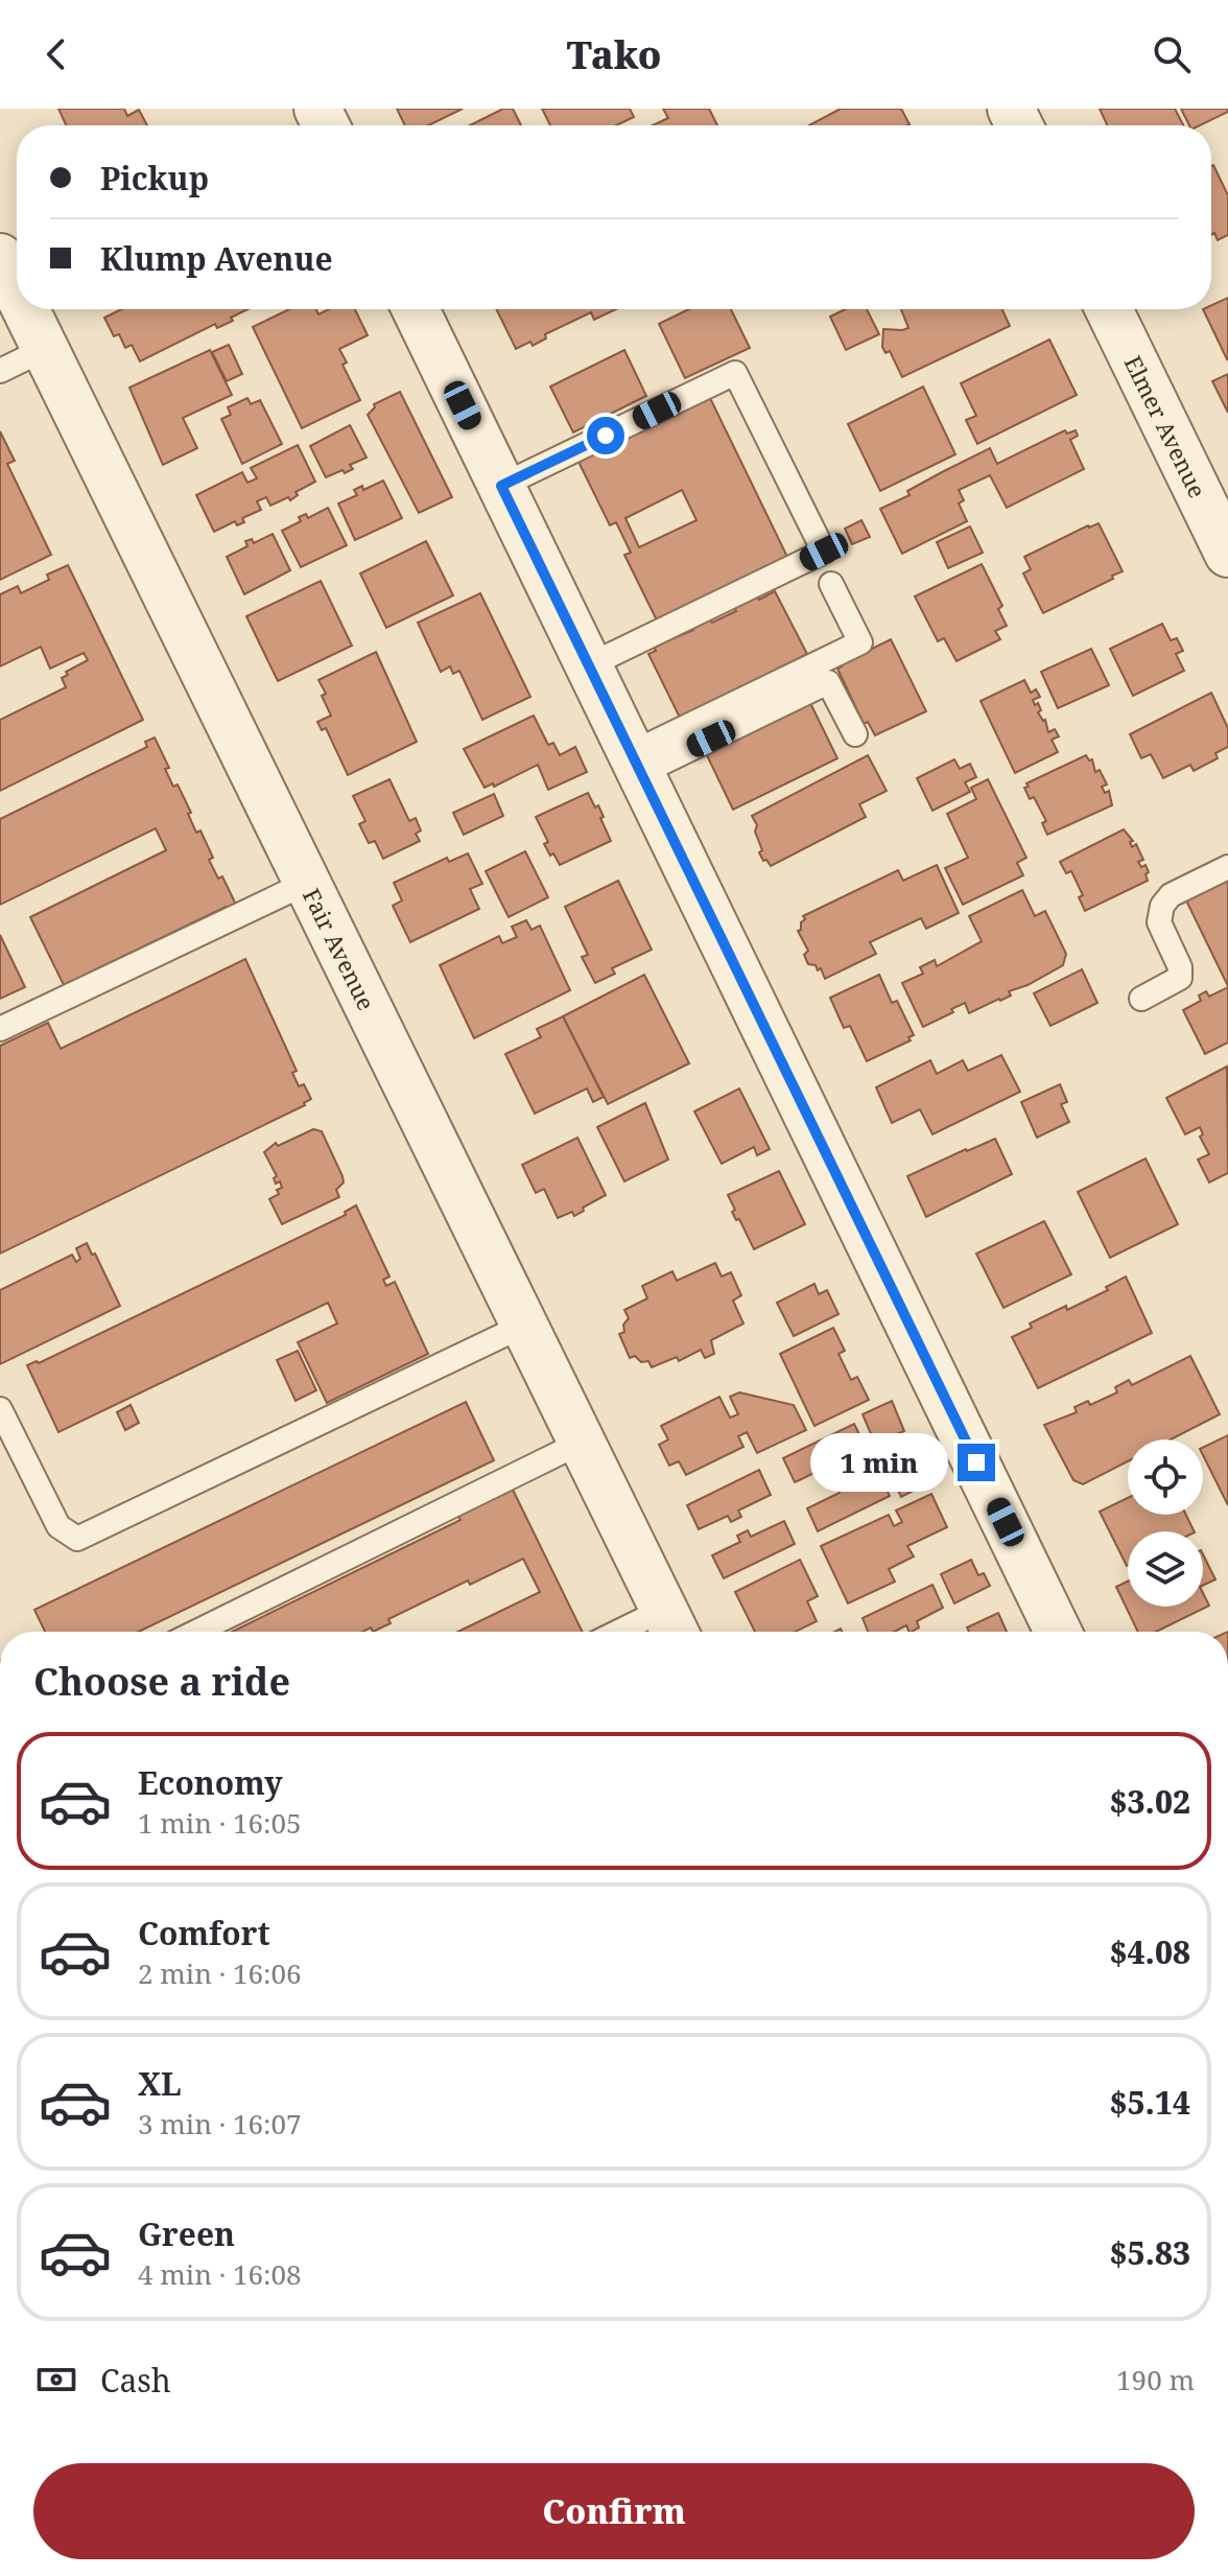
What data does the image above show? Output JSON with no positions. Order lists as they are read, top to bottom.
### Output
{
  "streets": {
    "street": ["Elmer Avenue", "Fair Avenue"]
  },
  "page": {
    "header": "Tako",
    "banner": ["Pickup", "Klump Avenue"],
    "bubble": "1 min",
    "heading": "Choose a ride",
    "list": [
      {
        "name": "Economy",
        "note": "1 min · 16:05",
        "value": "$3.02"
      },
      {
        "name": "Comfort",
        "note": "2 min · 16:06",
        "value": "$4.08"
      },
      {
        "name": "XL",
        "note": "3 min · 16:07",
        "value": "$5.14"
      },
      {
        "name": "Green",
        "note": "4 min · 16:08",
        "value": "$5.83"
      }
    ],
    "pay": ["Cash", "190 m"],
    "buttons": "Confirm"
  }
}
